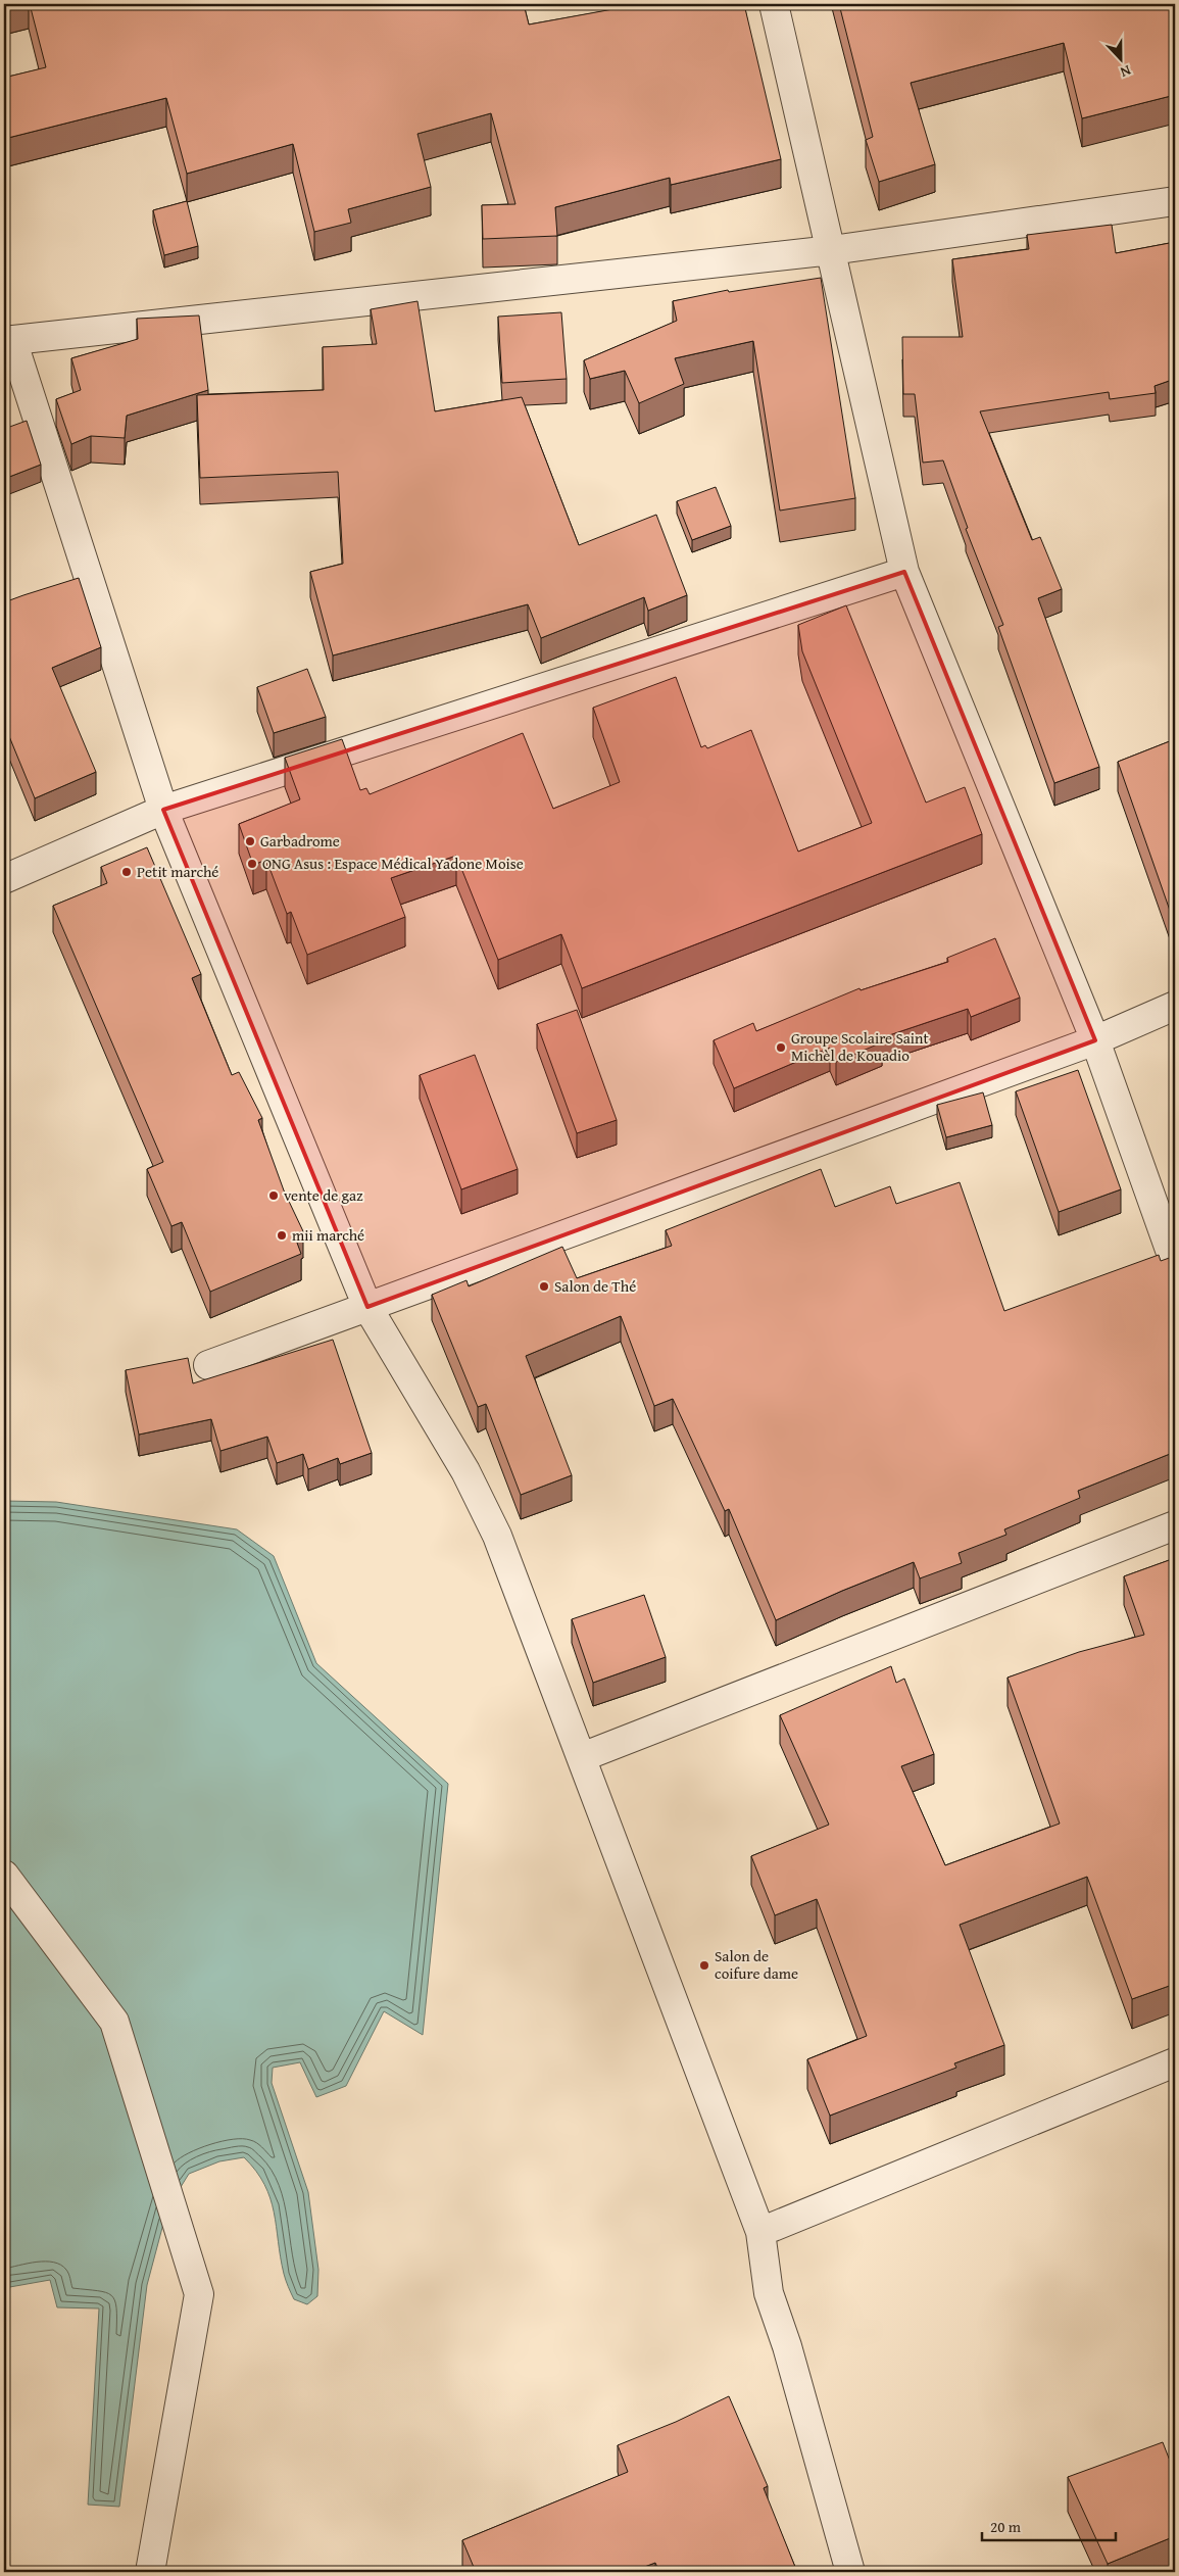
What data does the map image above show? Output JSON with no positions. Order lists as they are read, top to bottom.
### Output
{
  "places": [
    "Garbadrome",
    "ONG Asus : Espace Médical Yadone Moise",
    "Petit marché",
    "Groupe Scolaire Saint Michèl de Kouadio",
    "vente de gaz",
    "mii marché",
    "Salon de Thé",
    "Salon de coifure dame"
  ],
  "scale_bar": "20 m",
  "north": "bottom"
}
